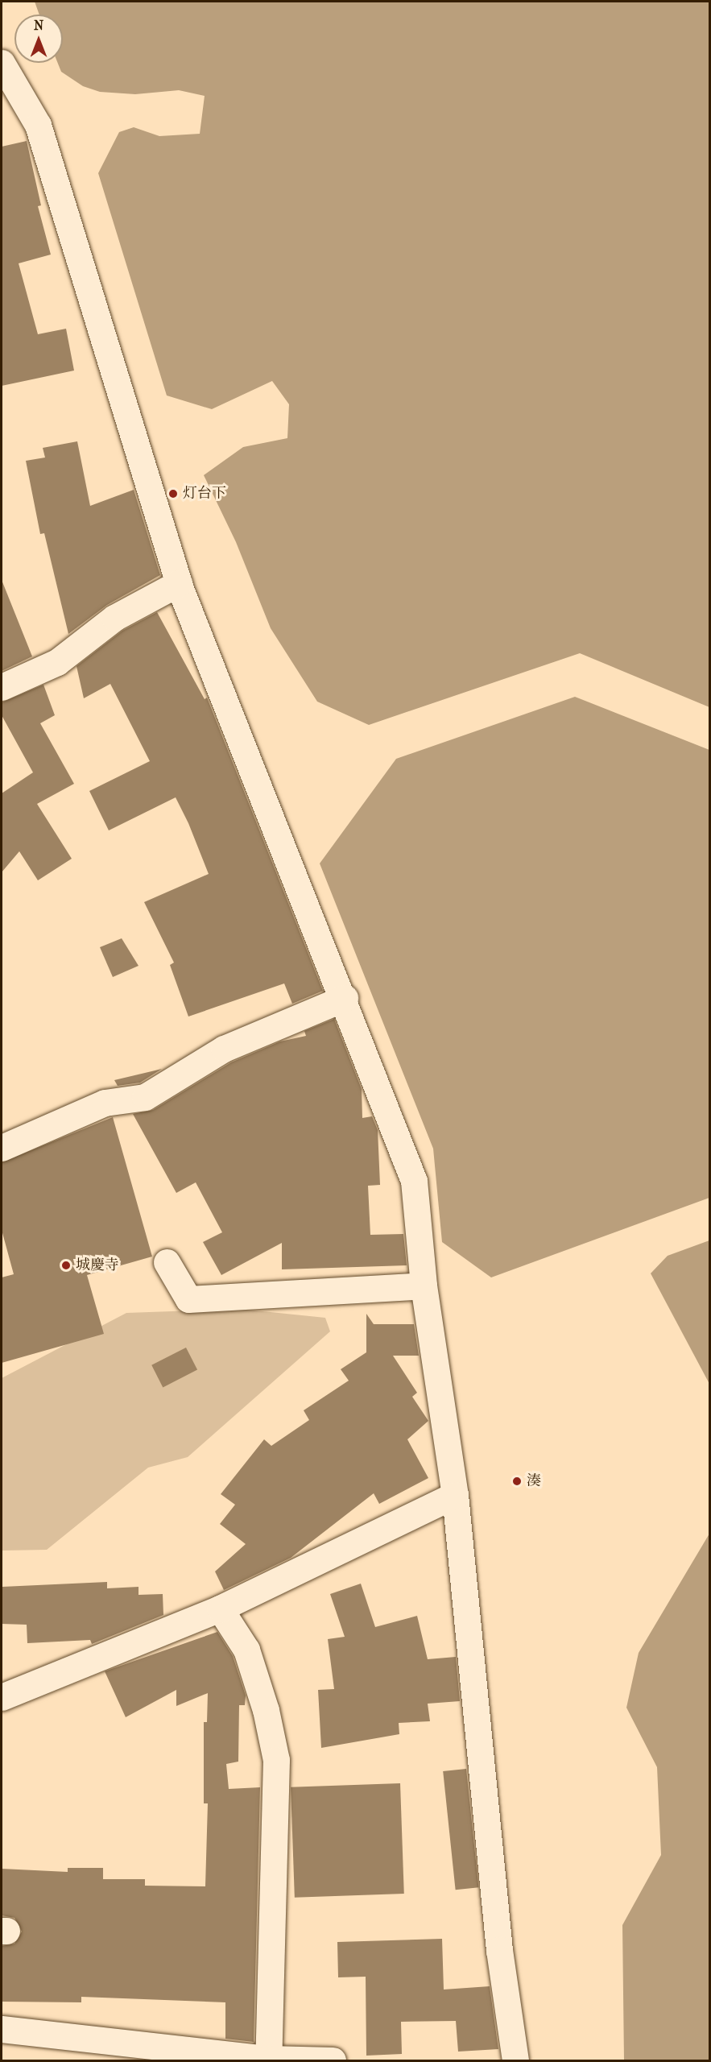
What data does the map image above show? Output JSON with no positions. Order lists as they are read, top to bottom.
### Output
{
  "places": ["灯台下", "城慶寺", "湊"],
  "north": "top"
}
